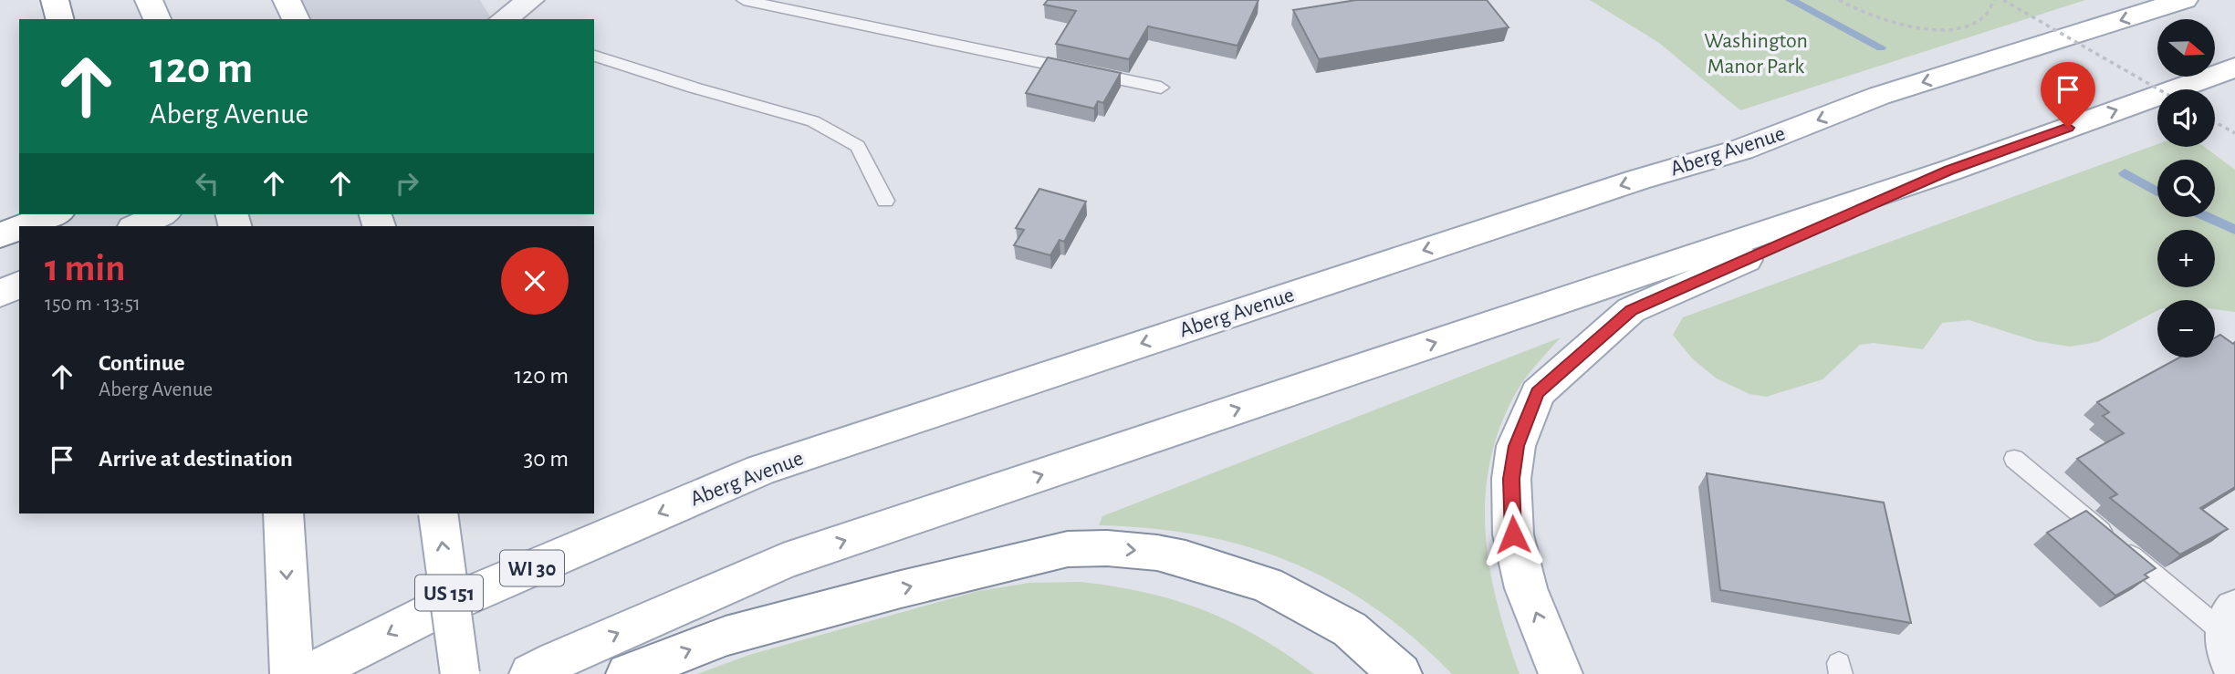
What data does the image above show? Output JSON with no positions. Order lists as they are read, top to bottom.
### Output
{
  "streets": {
    "main road": ["Aberg Avenue", "WI 30", "US 151"]
  },
  "parks": ["Washington Manor Park"],
  "north": "right",
  "page": {
    "map_buttons": ["+", "−"],
    "turn": ["120 m", "Aberg Avenue"],
    "heading": ["1 min", "150 m · 13:51"],
    "list": [
      {
        "name": "Continue",
        "note": "Aberg Avenue",
        "value": "120 m"
      },
      {
        "name": "Arrive at destination",
        "value": "30 m"
      }
    ]
  }
}
